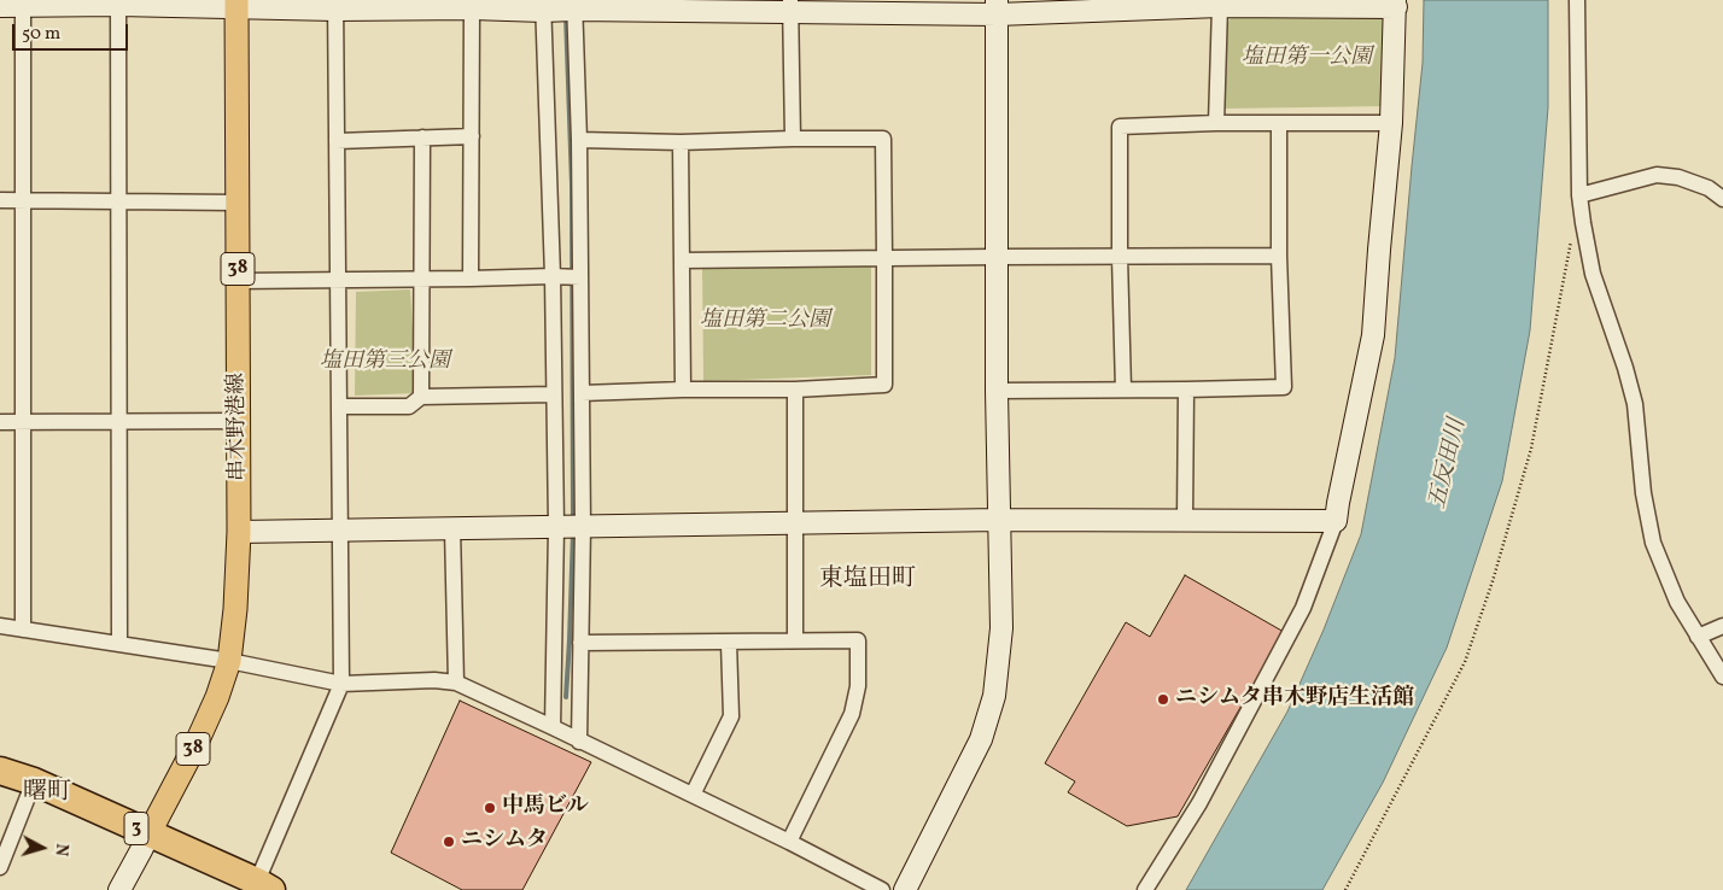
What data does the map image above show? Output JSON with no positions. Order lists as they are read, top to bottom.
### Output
{
  "streets": {
    "highway": ["3"],
    "main road": ["38", "串木野港線"]
  },
  "crossings": [
    ["串木野港線", "3"]
  ],
  "districts": ["東塩田町", "曙町"],
  "water": ["五反田川"],
  "parks": ["塩田第一公園", "塩田第二公園", "塩田第三公園"],
  "places": ["ニシムタ串木野店生活館", "中馬ビル", "ニシムタ"],
  "scale_bar": "50 m",
  "north": "right"
}
